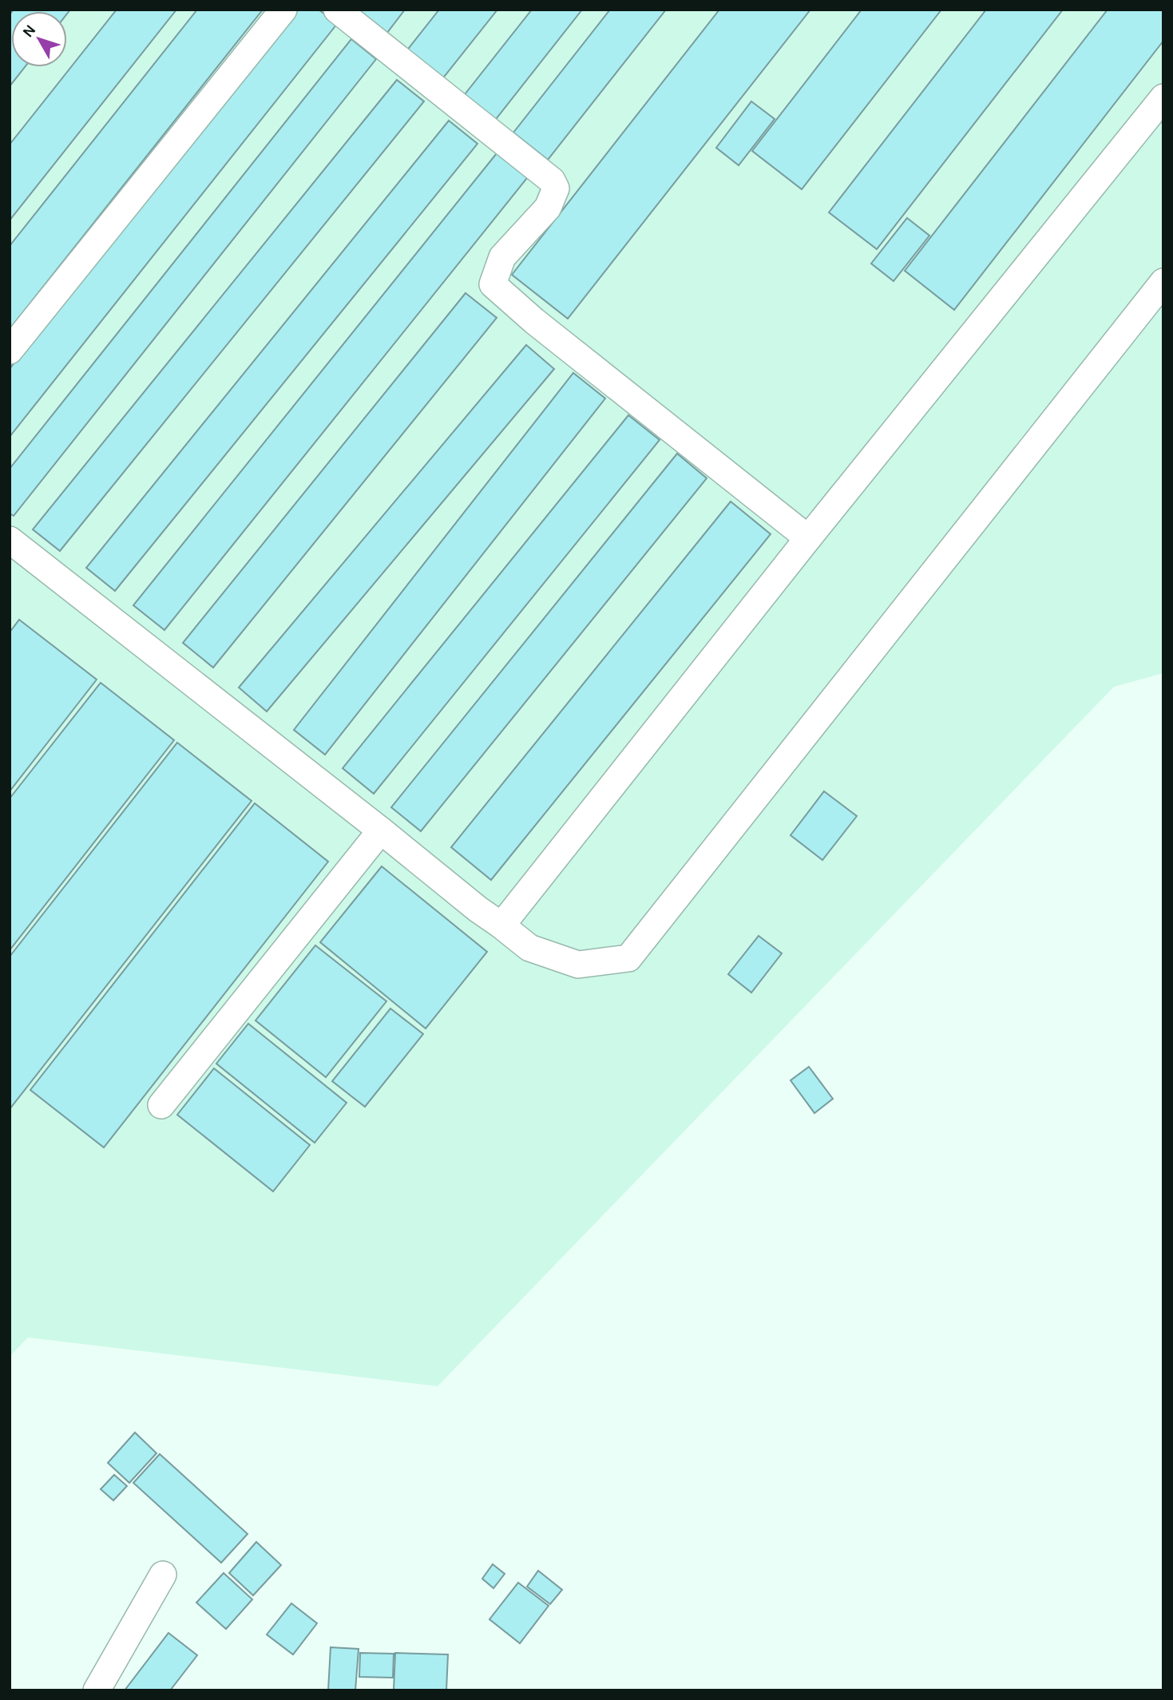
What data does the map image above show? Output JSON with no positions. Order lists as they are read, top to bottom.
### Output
{
  "north": "top left"
}
